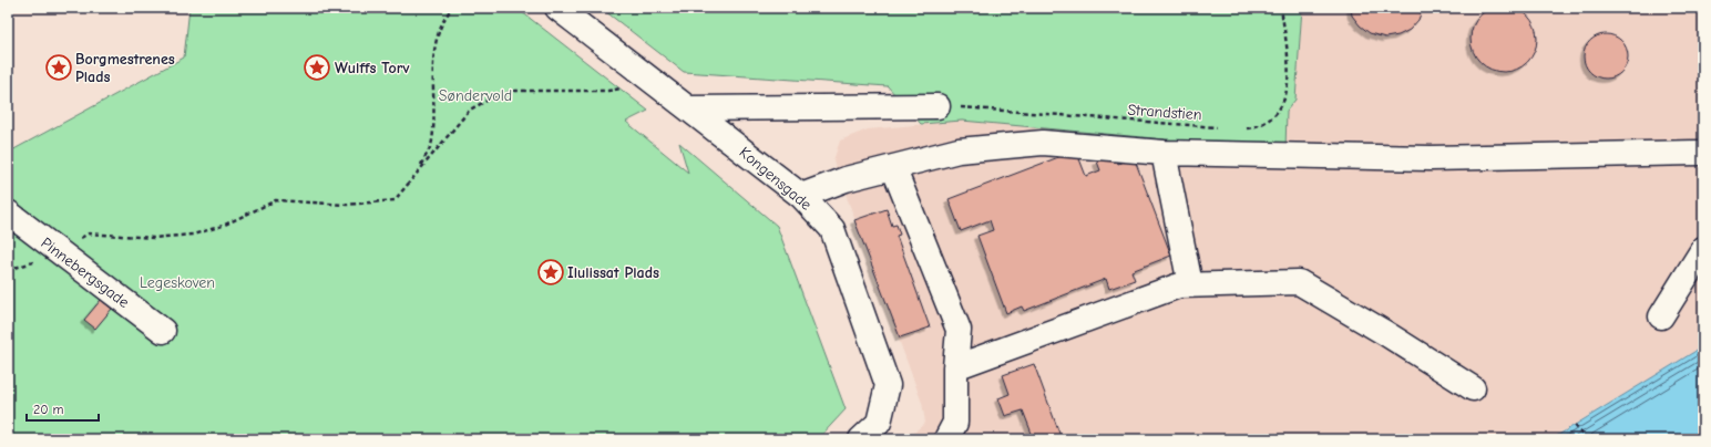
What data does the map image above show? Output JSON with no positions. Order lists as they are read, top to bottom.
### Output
{
  "streets": {
    "street": ["Kongensgade", "Pinnebergsgade"],
    "path": ["Strandstien"]
  },
  "parks": ["Søndervold", "Legeskoven"],
  "places": {
    "place": ["Borgmestrenes Plads", "Wulffs Torv", "Ilulissat Plads"]
  },
  "scale_bar": "20 m"
}
